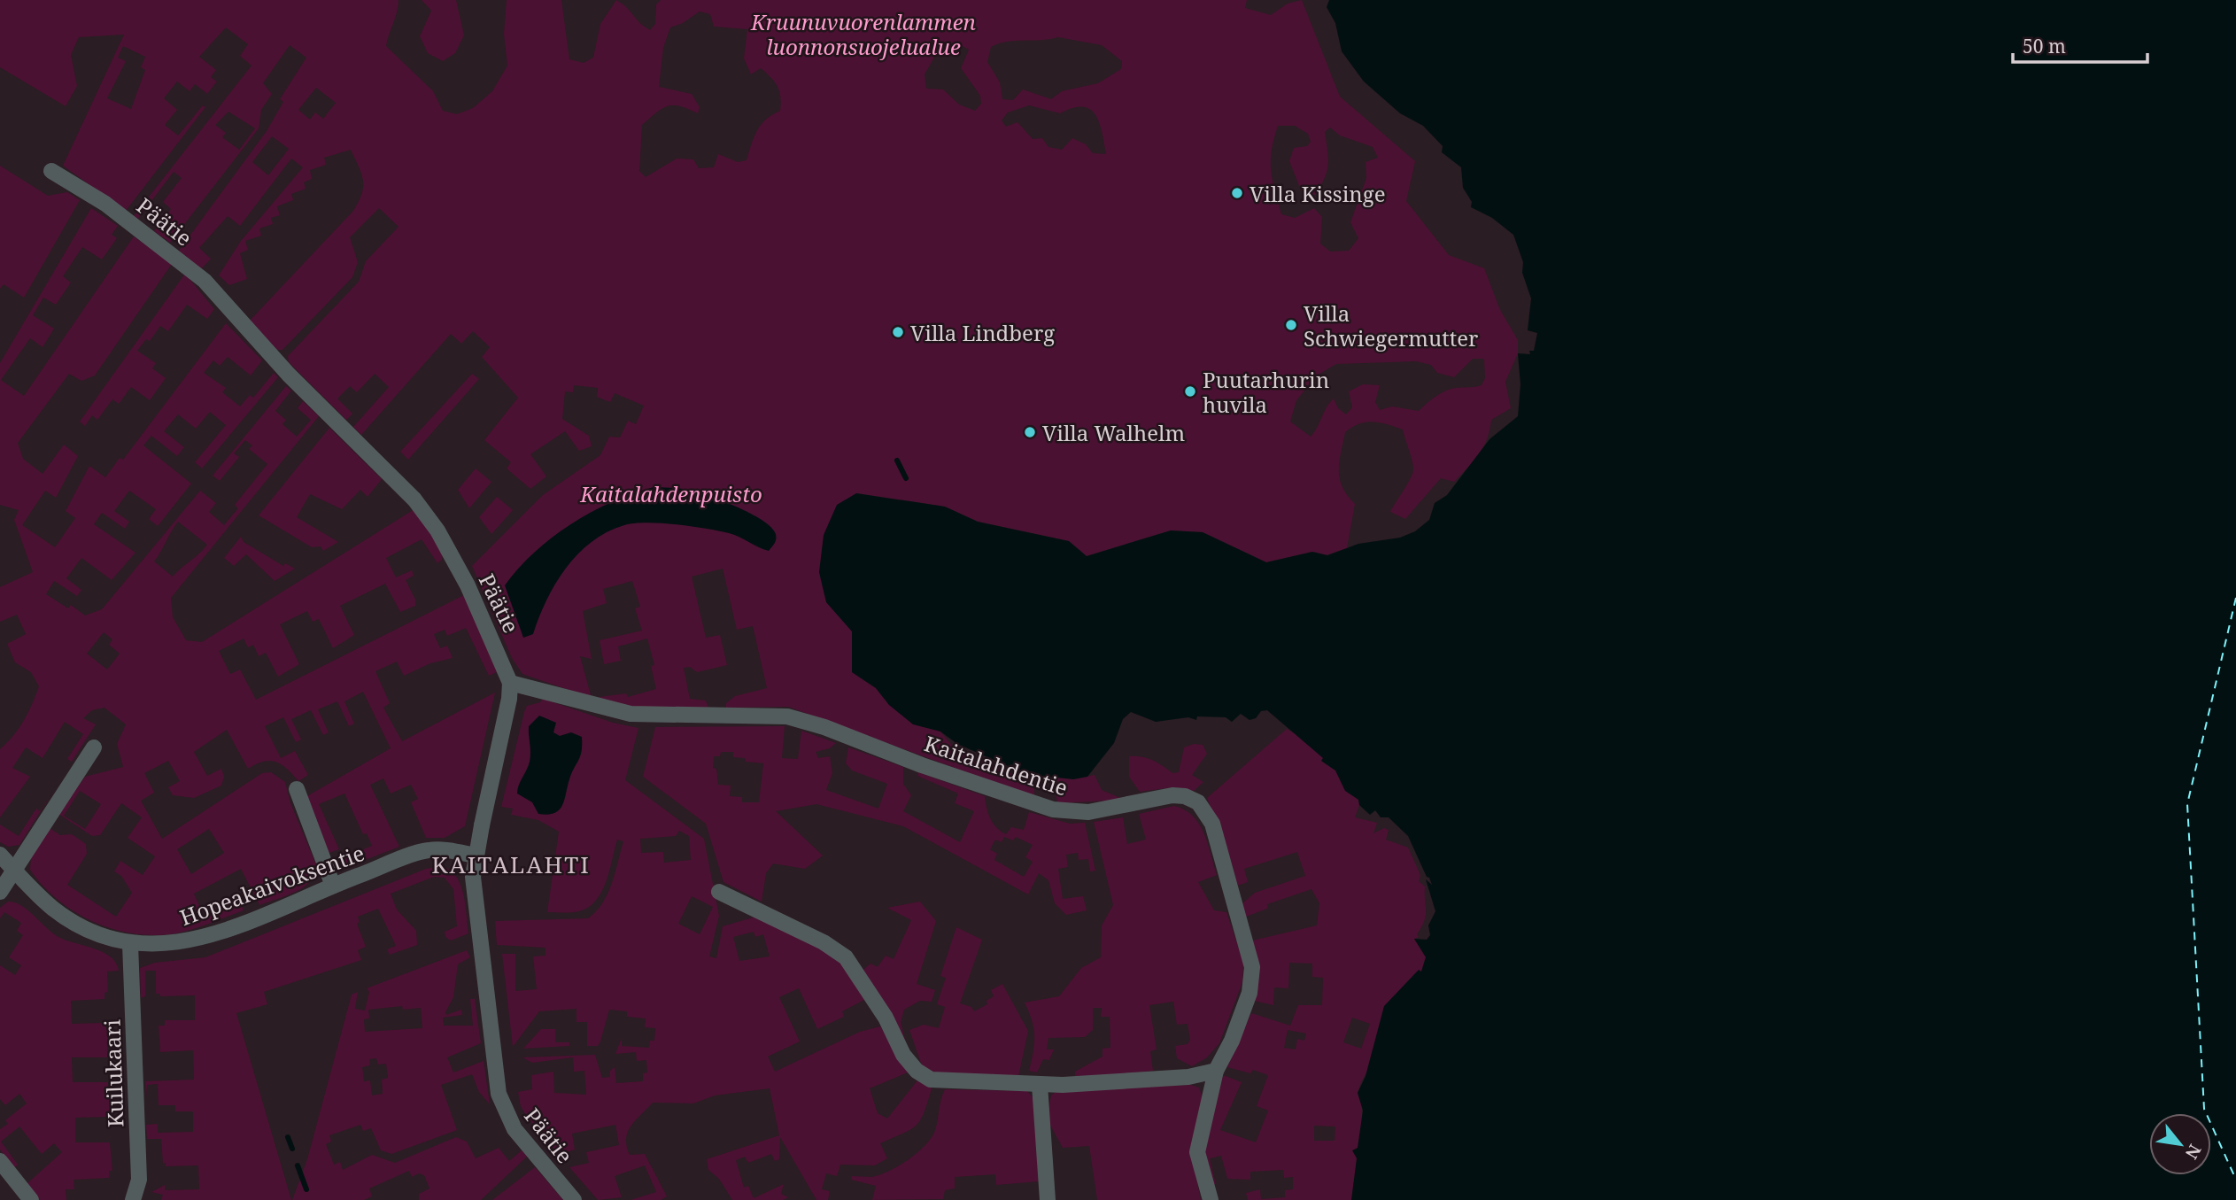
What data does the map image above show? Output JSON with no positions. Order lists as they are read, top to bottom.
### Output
{
  "streets": {
    "street": [
      "Päätie",
      "Kaitalahdentie",
      "Hopeakaivoksentie",
      "Kuilukaari"
    ]
  },
  "crossings": [
    ["Päätie", "Kaitalahdentie"],
    ["Päätie", "Hopeakaivoksentie"],
    ["Hopeakaivoksentie", "Kuilukaari"]
  ],
  "districts": ["KAITALAHTI"],
  "parks": ["Kruunuvuorenlammen luonnonsuojelualue", "Kaitalahdenpuisto"],
  "places": [
    "Villa Kissinge",
    "Villa Schwiegermutter",
    "Villa Lindberg",
    "Puutarhurin huvila",
    "Villa Walhelm"
  ],
  "scale_bar": "50 m",
  "north": "bottom right"
}
